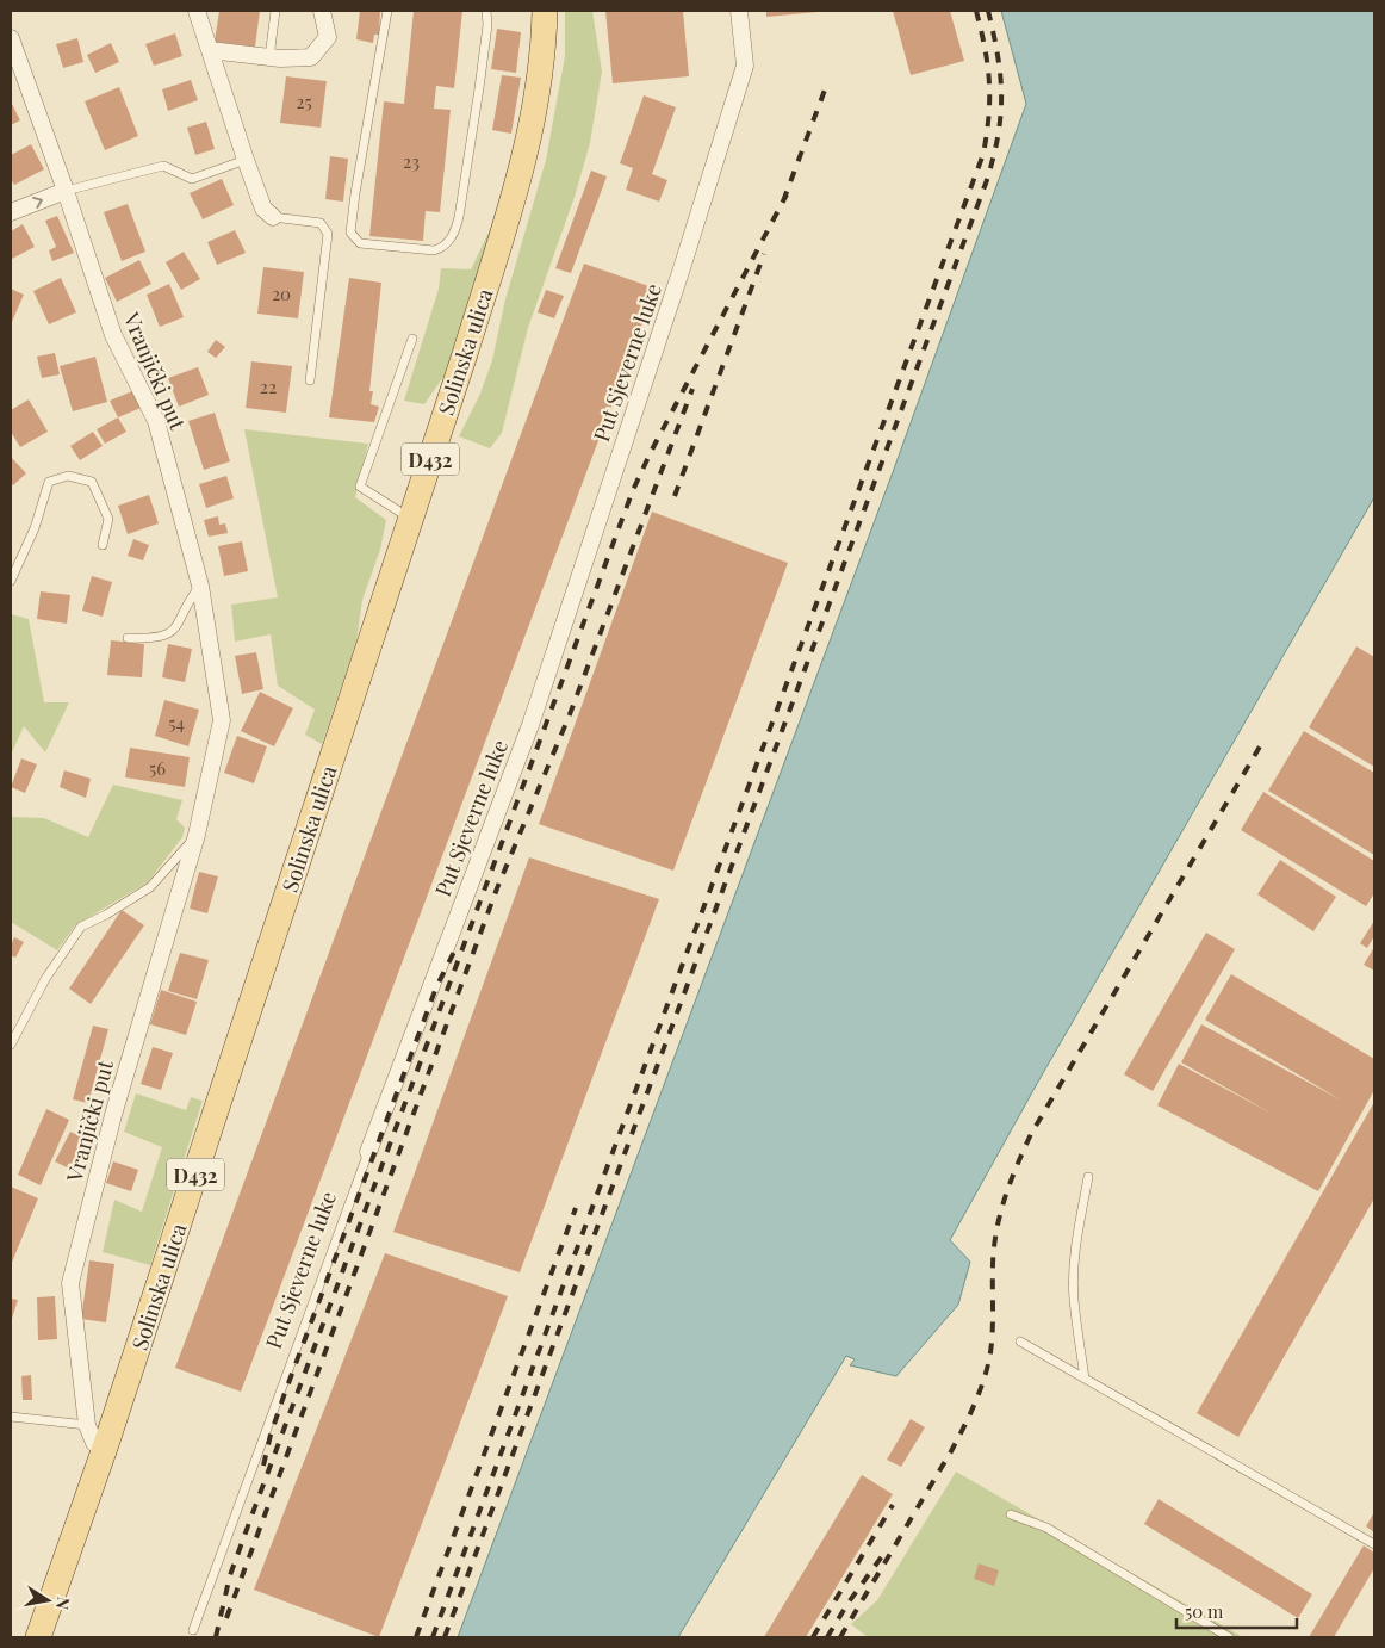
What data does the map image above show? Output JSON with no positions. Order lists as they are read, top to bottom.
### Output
{
  "streets": {
    "main road": ["Solinska ulica", "D432"],
    "street": ["Put Sjeverne luke", "Vranjički put"]
  },
  "house_numbers": [
    "25",
    "23",
    "20",
    "22",
    "54",
    "56"
  ],
  "scale_bar": "50 m",
  "north": "right"
}
